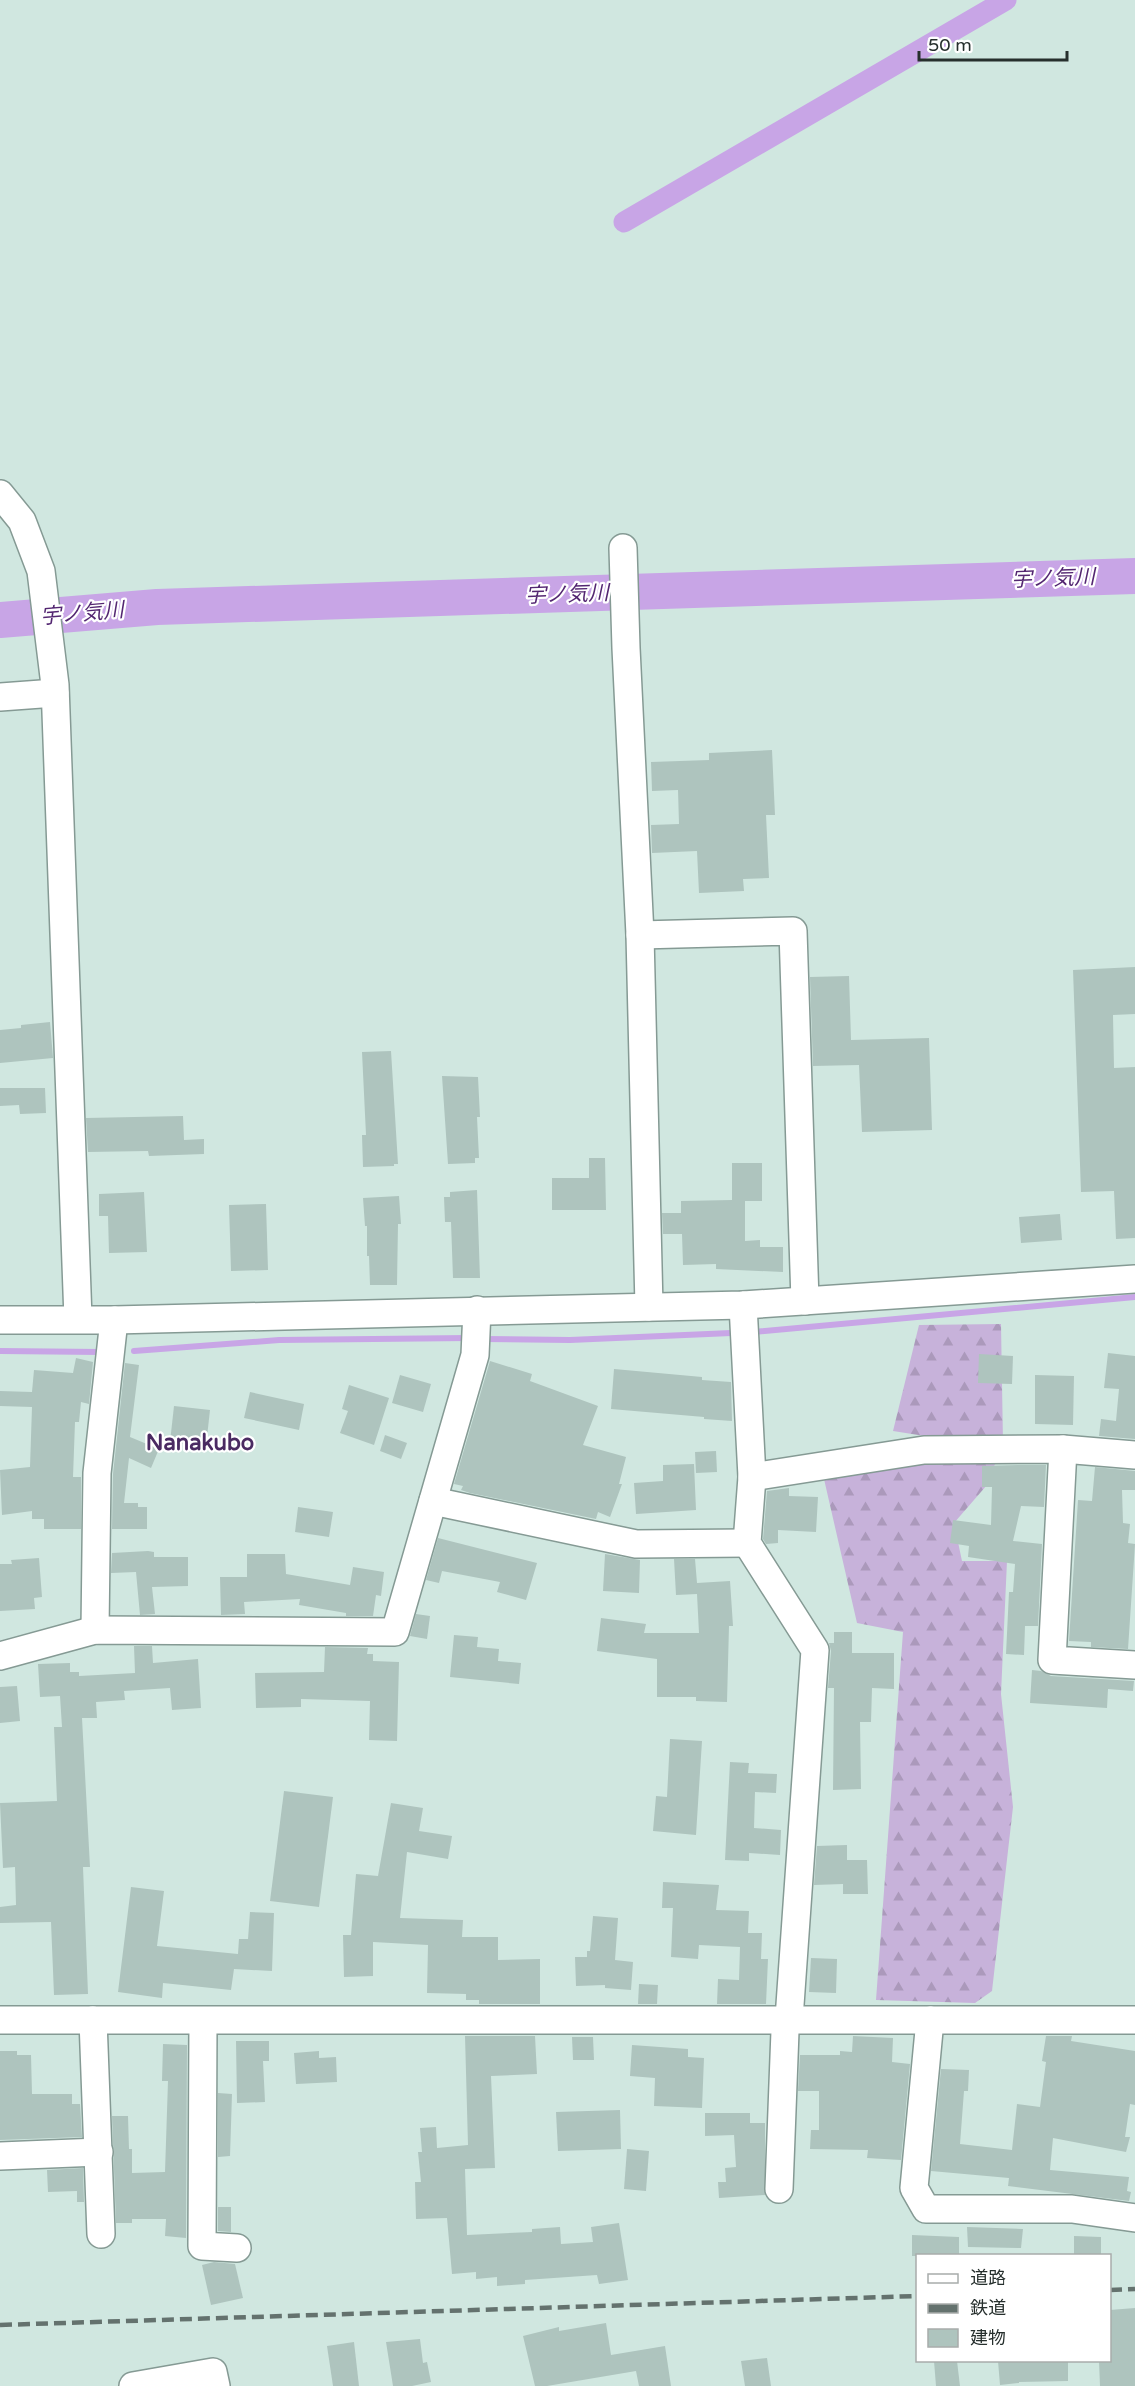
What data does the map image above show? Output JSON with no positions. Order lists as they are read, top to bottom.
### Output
{
  "districts": ["Nanakubo"],
  "water": ["宇ノ気川"],
  "legend": ["道路", "鉄道", "建物"],
  "scale_bar": "50 m"
}
